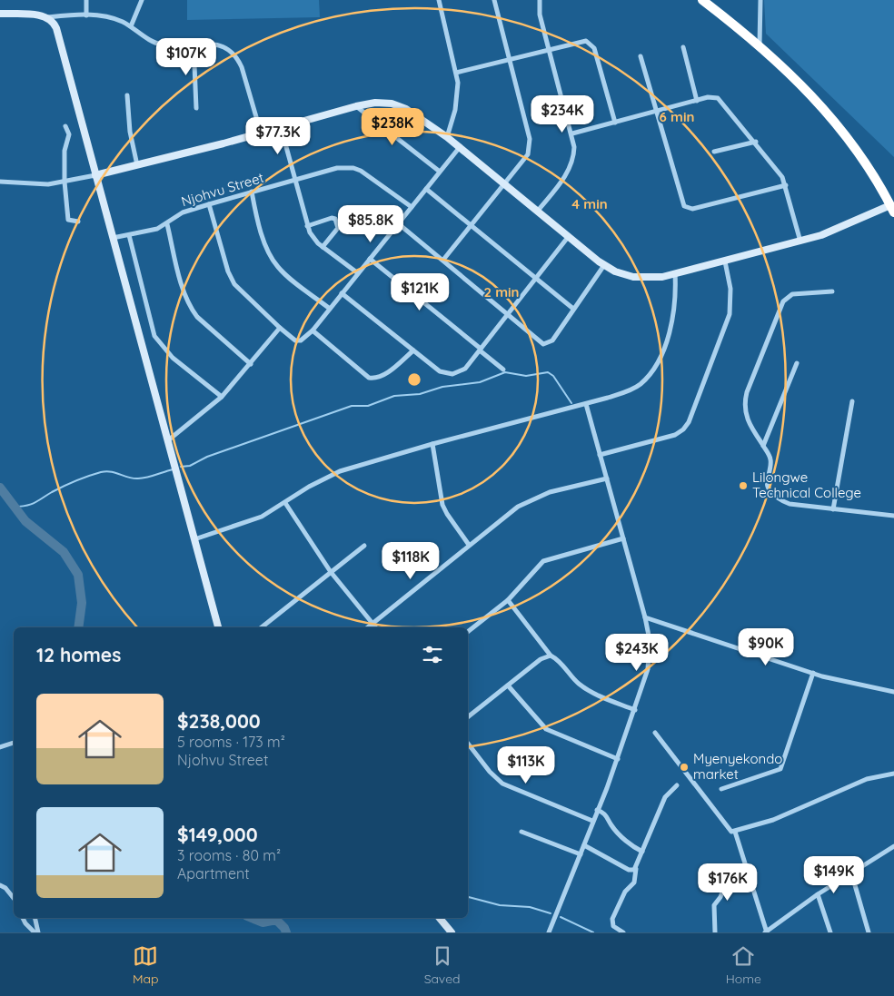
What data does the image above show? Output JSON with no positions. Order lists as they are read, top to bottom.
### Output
{
  "streets": {
    "street": ["Njohvu Street"]
  },
  "places": ["Lilongwe Technical College", "Myenyekondo market"],
  "page": {
    "price": [
      "$107K",
      "$234K",
      "$238K",
      "$77.3K",
      "$85.8K",
      "$121K",
      "$118K",
      "$90K",
      "$243K",
      "$113K",
      "$149K",
      "$176K"
    ],
    "heading": "12 homes",
    "list": [
      {
        "name": "$238,000",
        "note": "5 rooms · 173 m² · Njohvu Street"
      },
      {
        "name": "$149,000",
        "note": "3 rooms · 80 m² · Apartment"
      }
    ],
    "tabs": ["Map", "Saved", "Home"]
  },
  "rings": ["6 min", "4 min", "2 min"]
}
